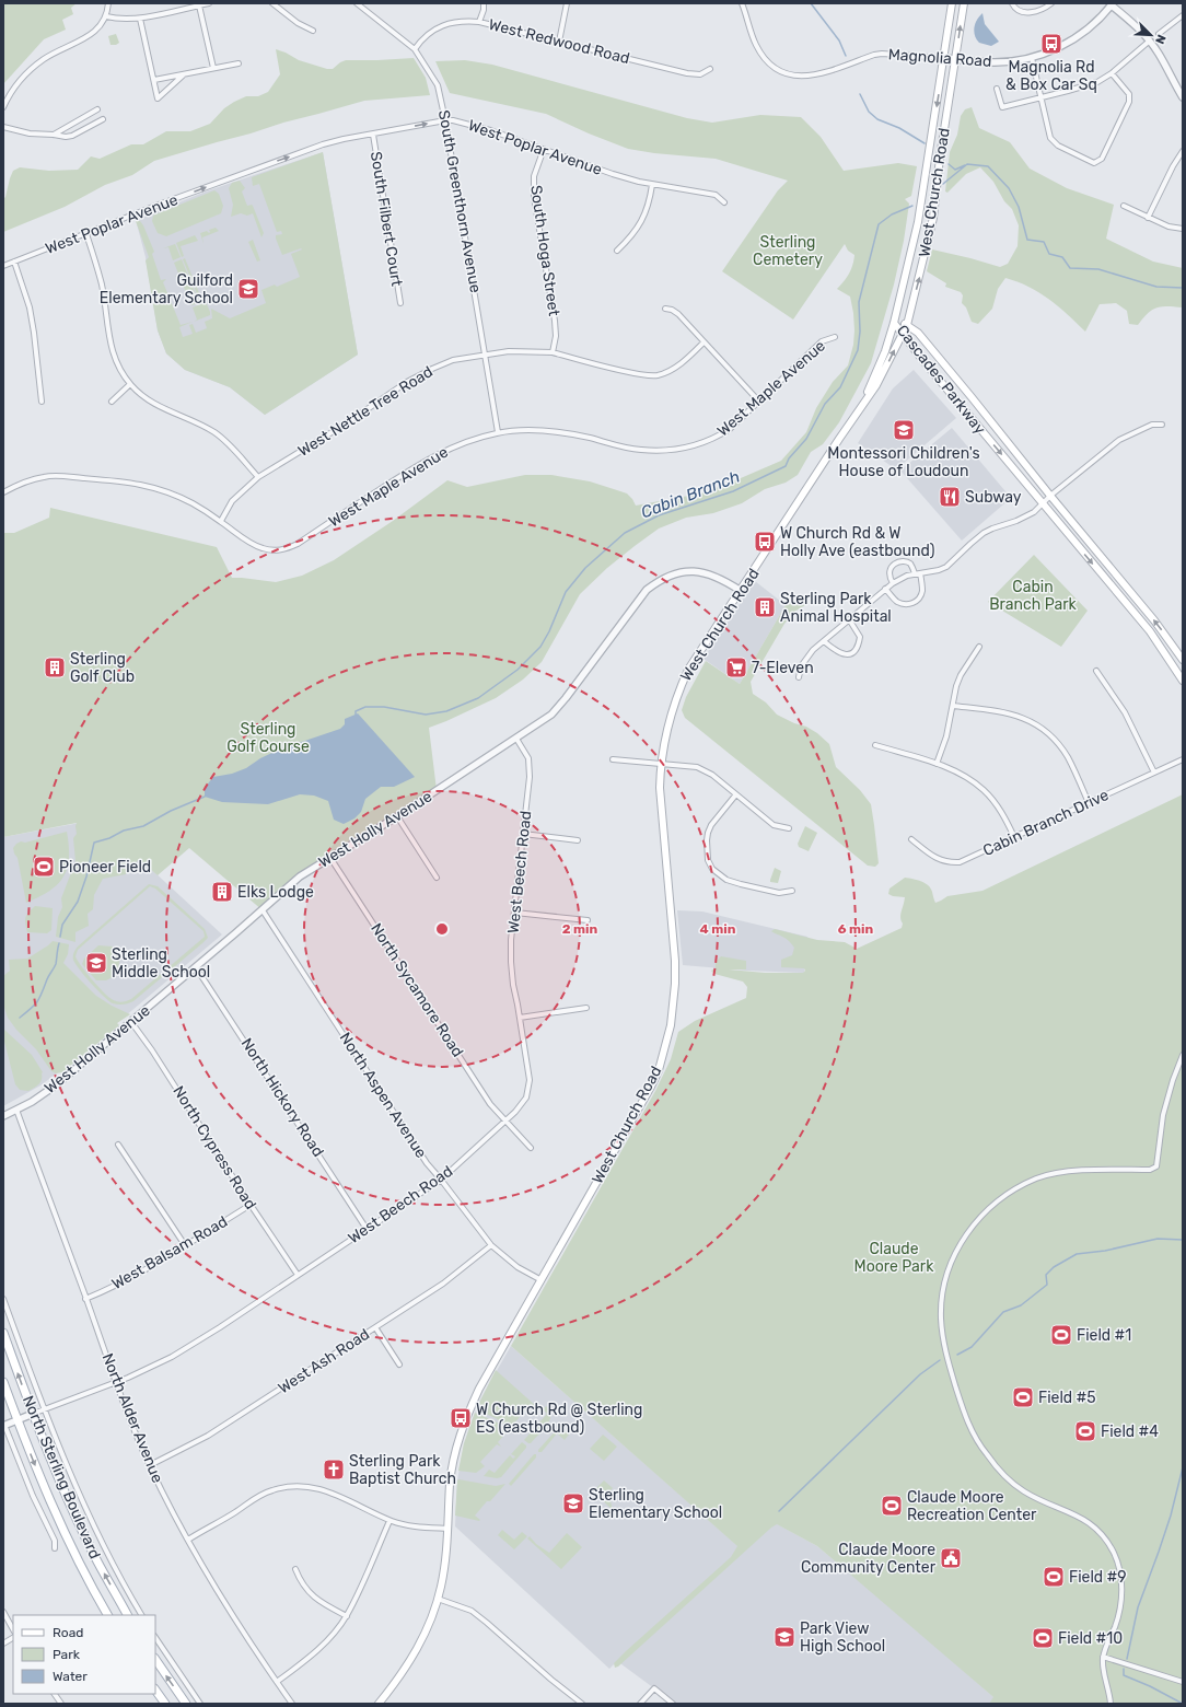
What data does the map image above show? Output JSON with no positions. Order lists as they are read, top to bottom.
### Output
{
  "streets": {
    "main road": ["West Church Road", "Cascades Parkway", "North Sterling Boulevard"],
    "street": [
      "West Redwood Road",
      "Magnolia Road",
      "West Poplar Avenue",
      "South Greenthorn Avenue",
      "South Filbert Court",
      "South Hoga Street",
      "West Maple Avenue",
      "West Nettle Tree Road",
      "Cabin Branch Drive",
      "West Holly Avenue",
      "West Beech Road",
      "North Sycamore Road",
      "North Aspen Avenue",
      "North Hickory Road",
      "North Cypress Road",
      "West Balsam Road",
      "West Ash Road",
      "North Alder Avenue"
    ]
  },
  "crossings": [
    ["West Redwood Road", "South Greenthorn Avenue"],
    ["Magnolia Road", "West Church Road"],
    ["West Poplar Avenue", "South Greenthorn Avenue"],
    ["West Poplar Avenue", "South Filbert Court"],
    ["West Poplar Avenue", "South Hoga Street"],
    ["West Church Road", "Cascades Parkway"],
    ["West Church Road", "West Holly Avenue"],
    ["West Church Road", "North Aspen Avenue"],
    ["South Greenthorn Avenue", "West Maple Avenue"],
    ["South Greenthorn Avenue", "West Nettle Tree Road"],
    ["South Hoga Street", "West Nettle Tree Road"],
    ["West Maple Avenue", "West Nettle Tree Road"],
    ["West Holly Avenue", "West Beech Road"],
    ["West Holly Avenue", "North Sycamore Road"],
    ["West Holly Avenue", "North Aspen Avenue"],
    ["West Holly Avenue", "North Hickory Road"],
    ["West Holly Avenue", "North Cypress Road"],
    ["West Holly Avenue", "North Alder Avenue"],
    ["West Beech Road", "North Sycamore Road"],
    ["West Beech Road", "North Aspen Avenue"],
    ["West Beech Road", "North Hickory Road"],
    ["West Beech Road", "North Cypress Road"],
    ["West Beech Road", "North Alder Avenue"],
    ["West Beech Road", "North Sterling Boulevard"],
    ["North Aspen Avenue", "West Ash Road"],
    ["North Cypress Road", "West Balsam Road"],
    ["West Balsam Road", "North Alder Avenue"],
    ["West Ash Road", "North Alder Avenue"]
  ],
  "one_way": ["West Poplar Avenue"],
  "water": ["Cabin Branch"],
  "parks": [
    "Sterling Cemetery",
    "Cabin Branch Park",
    "Sterling Golf Course",
    "Claude Moore Park"
  ],
  "places": {
    "bus stop": ["Magnolia Rd & Box Car Sq", "W Church Rd & W Holly Ave (eastbound)", "W Church Rd @ Sterling ES (eastbound)"],
    "school or university": [
      "Guilford Elementary School",
      "Montessori Children's House of Loudoun",
      "Sterling Middle School",
      "Sterling Elementary School",
      "Park View High School"
    ],
    "restaurant": ["Subway"],
    "building": ["Sterling Park Animal Hospital", "Sterling Golf Club", "Elks Lodge"],
    "supermarket": ["7-Eleven"],
    "sports": [
      "Pioneer Field",
      "Field #1",
      "Field #5",
      "Field #4",
      "Claude Moore Recreation Center",
      "Field #9",
      "Field #10"
    ],
    "church": ["Sterling Park Baptist Church"],
    "public building": ["Claude Moore Community Center"]
  },
  "legend": ["Road", "Park", "Water"],
  "north": "bottom right",
  "rings": ["2 min", "4 min", "6 min"]
}
